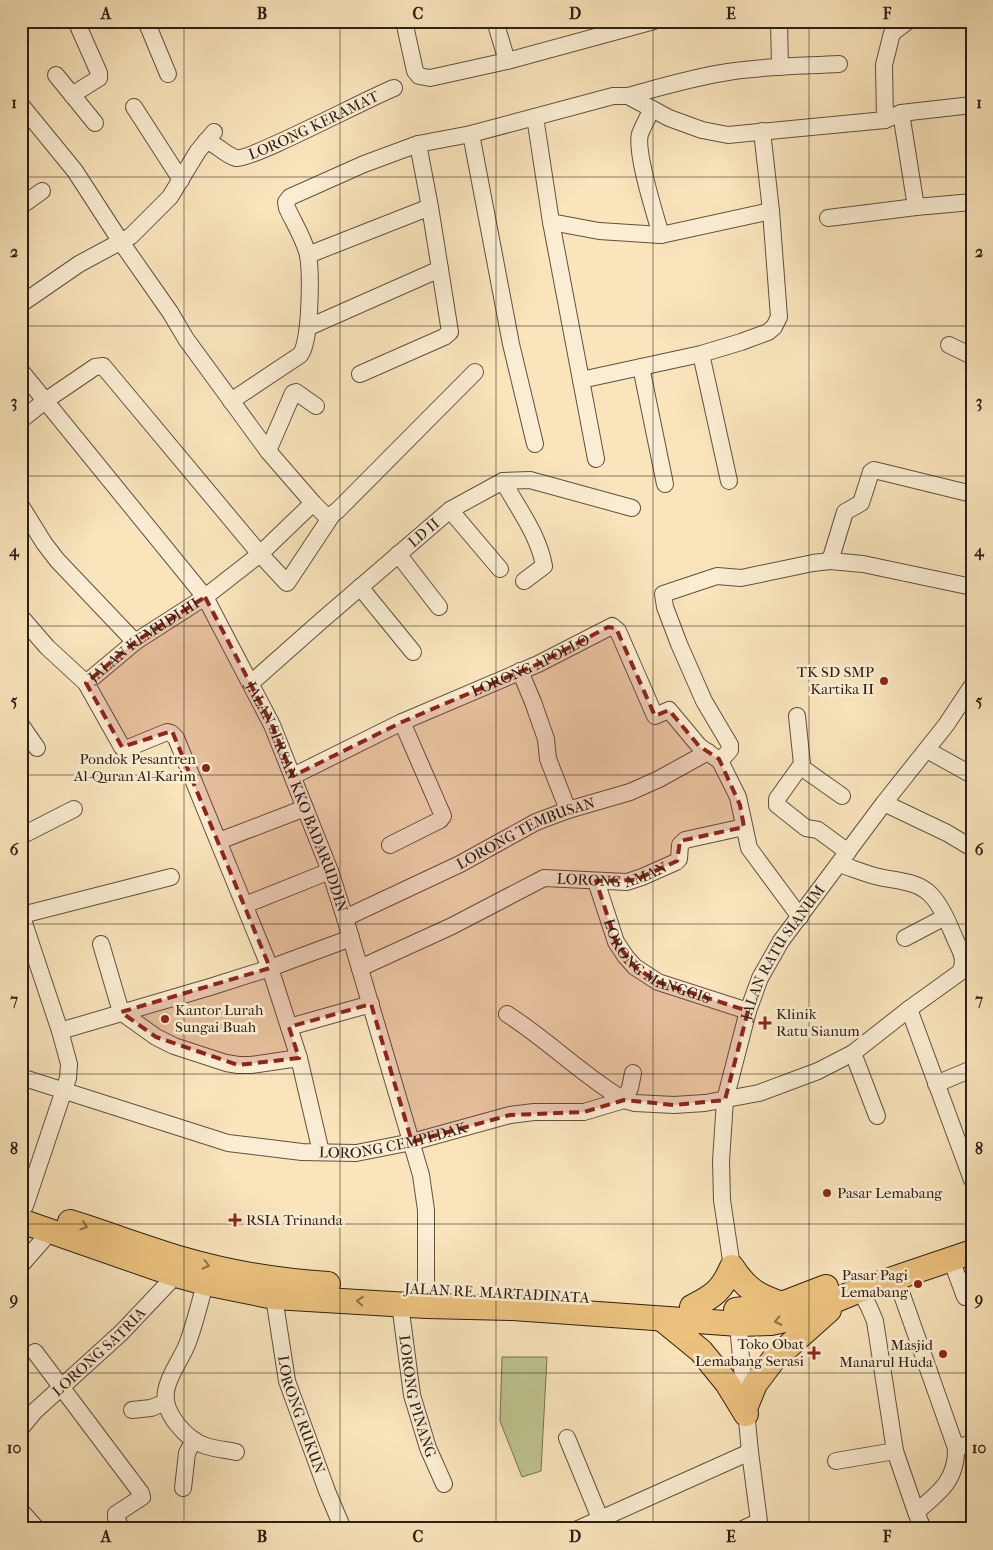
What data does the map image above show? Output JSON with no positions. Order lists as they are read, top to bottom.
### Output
{
  "streets": {
    "highway": ["JALAN RE. MARTADINATA"],
    "street": [
      "LORONG KERAMAT",
      "LD II",
      "JALAN KEMUDI III",
      "LORONG APOLLO",
      "JALAN SERSAN KKO BADARUDDIN",
      "LORONG TEMBUSAN",
      "LORONG AMAN",
      "JALAN RATU SIANUM",
      "LORONG MANGGIS",
      "LORONG CEMPEDAK",
      "LORONG SATRIA",
      "LORONG PINANG",
      "LORONG RUKUN"
    ]
  },
  "crossings": [
    ["LD II", "JALAN SERSAN KKO BADARUDDIN"],
    ["JALAN KEMUDI III", "JALAN SERSAN KKO BADARUDDIN"],
    ["LORONG APOLLO", "JALAN SERSAN KKO BADARUDDIN"],
    ["LORONG APOLLO", "LORONG TEMBUSAN"],
    ["JALAN SERSAN KKO BADARUDDIN", "LORONG TEMBUSAN"],
    ["JALAN SERSAN KKO BADARUDDIN", "LORONG AMAN"],
    ["JALAN SERSAN KKO BADARUDDIN", "LORONG CEMPEDAK"],
    ["JALAN SERSAN KKO BADARUDDIN", "JALAN RE. MARTADINATA"],
    ["LORONG AMAN", "LORONG MANGGIS"],
    ["JALAN RATU SIANUM", "LORONG MANGGIS"],
    ["JALAN RATU SIANUM", "LORONG CEMPEDAK"]
  ],
  "places": {
    "other": [
      "TK SD SMP Kartika II",
      "Pondok Pesantren Al-Quran Al-Karim",
      "Kantor Lurah Sungai Buah",
      "Pasar Lemabang",
      "Pasar Pagi Lemabang",
      "Masjid Manarul Huda"
    ],
    "health": ["Klinik Ratu Sianum", "RSIA Trinanda", "Toko Obat Lemabang Serasi"]
  },
  "grid": {
    "columns": [
      "A",
      "B",
      "C",
      "D",
      "E",
      "F"
    ],
    "rows": [
      "1",
      "2",
      "3",
      "4",
      "5",
      "6",
      "7",
      "8",
      "9",
      "10"
    ]
  }
}
